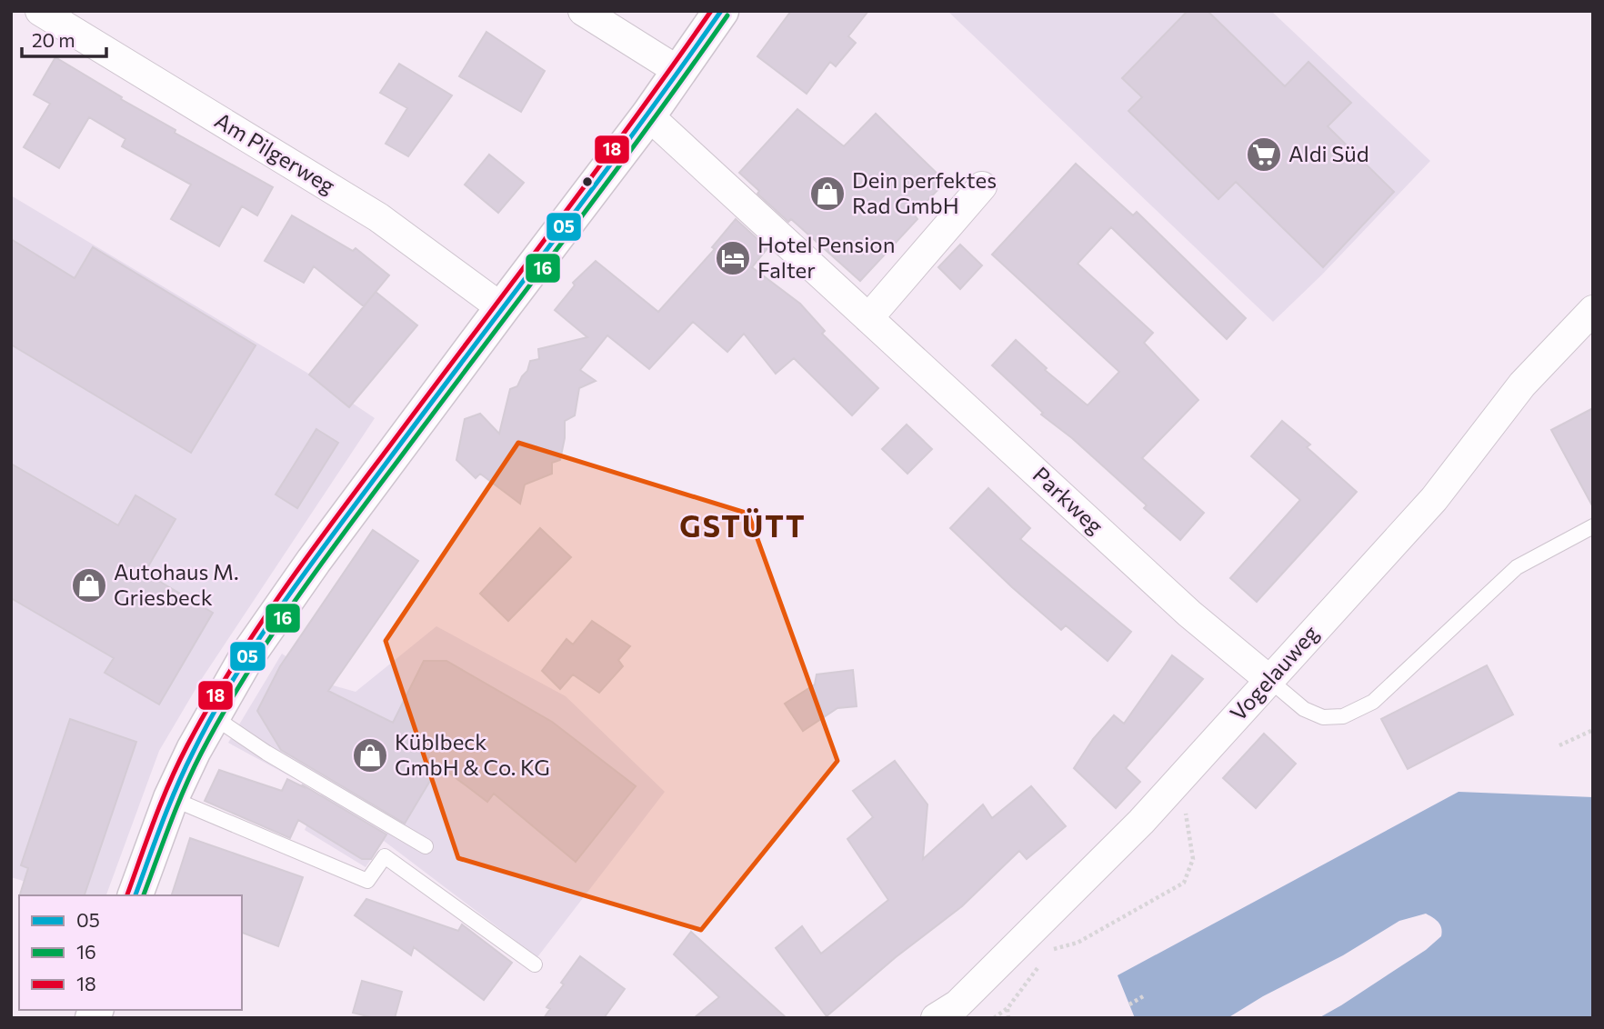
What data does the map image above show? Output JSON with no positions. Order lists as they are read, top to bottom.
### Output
{
  "streets": {
    "street": ["Am Pilgerweg", "Parkweg", "Vogelauweg"]
  },
  "crossings": [
    ["Parkweg", "Vogelauweg"]
  ],
  "districts": ["GSTÜTT"],
  "places": {
    "supermarket": ["Aldi Süd"],
    "shop": ["Dein perfektes Rad GmbH", "Autohaus M. Griesbeck", "Küblbeck GmbH & Co. KG"],
    "hotel": ["Hotel Pension Falter"]
  },
  "lines": ["transit line 05", "transit line 18", "transit line 16"],
  "legend": ["05", "16", "18"],
  "scale_bar": "20 m"
}
